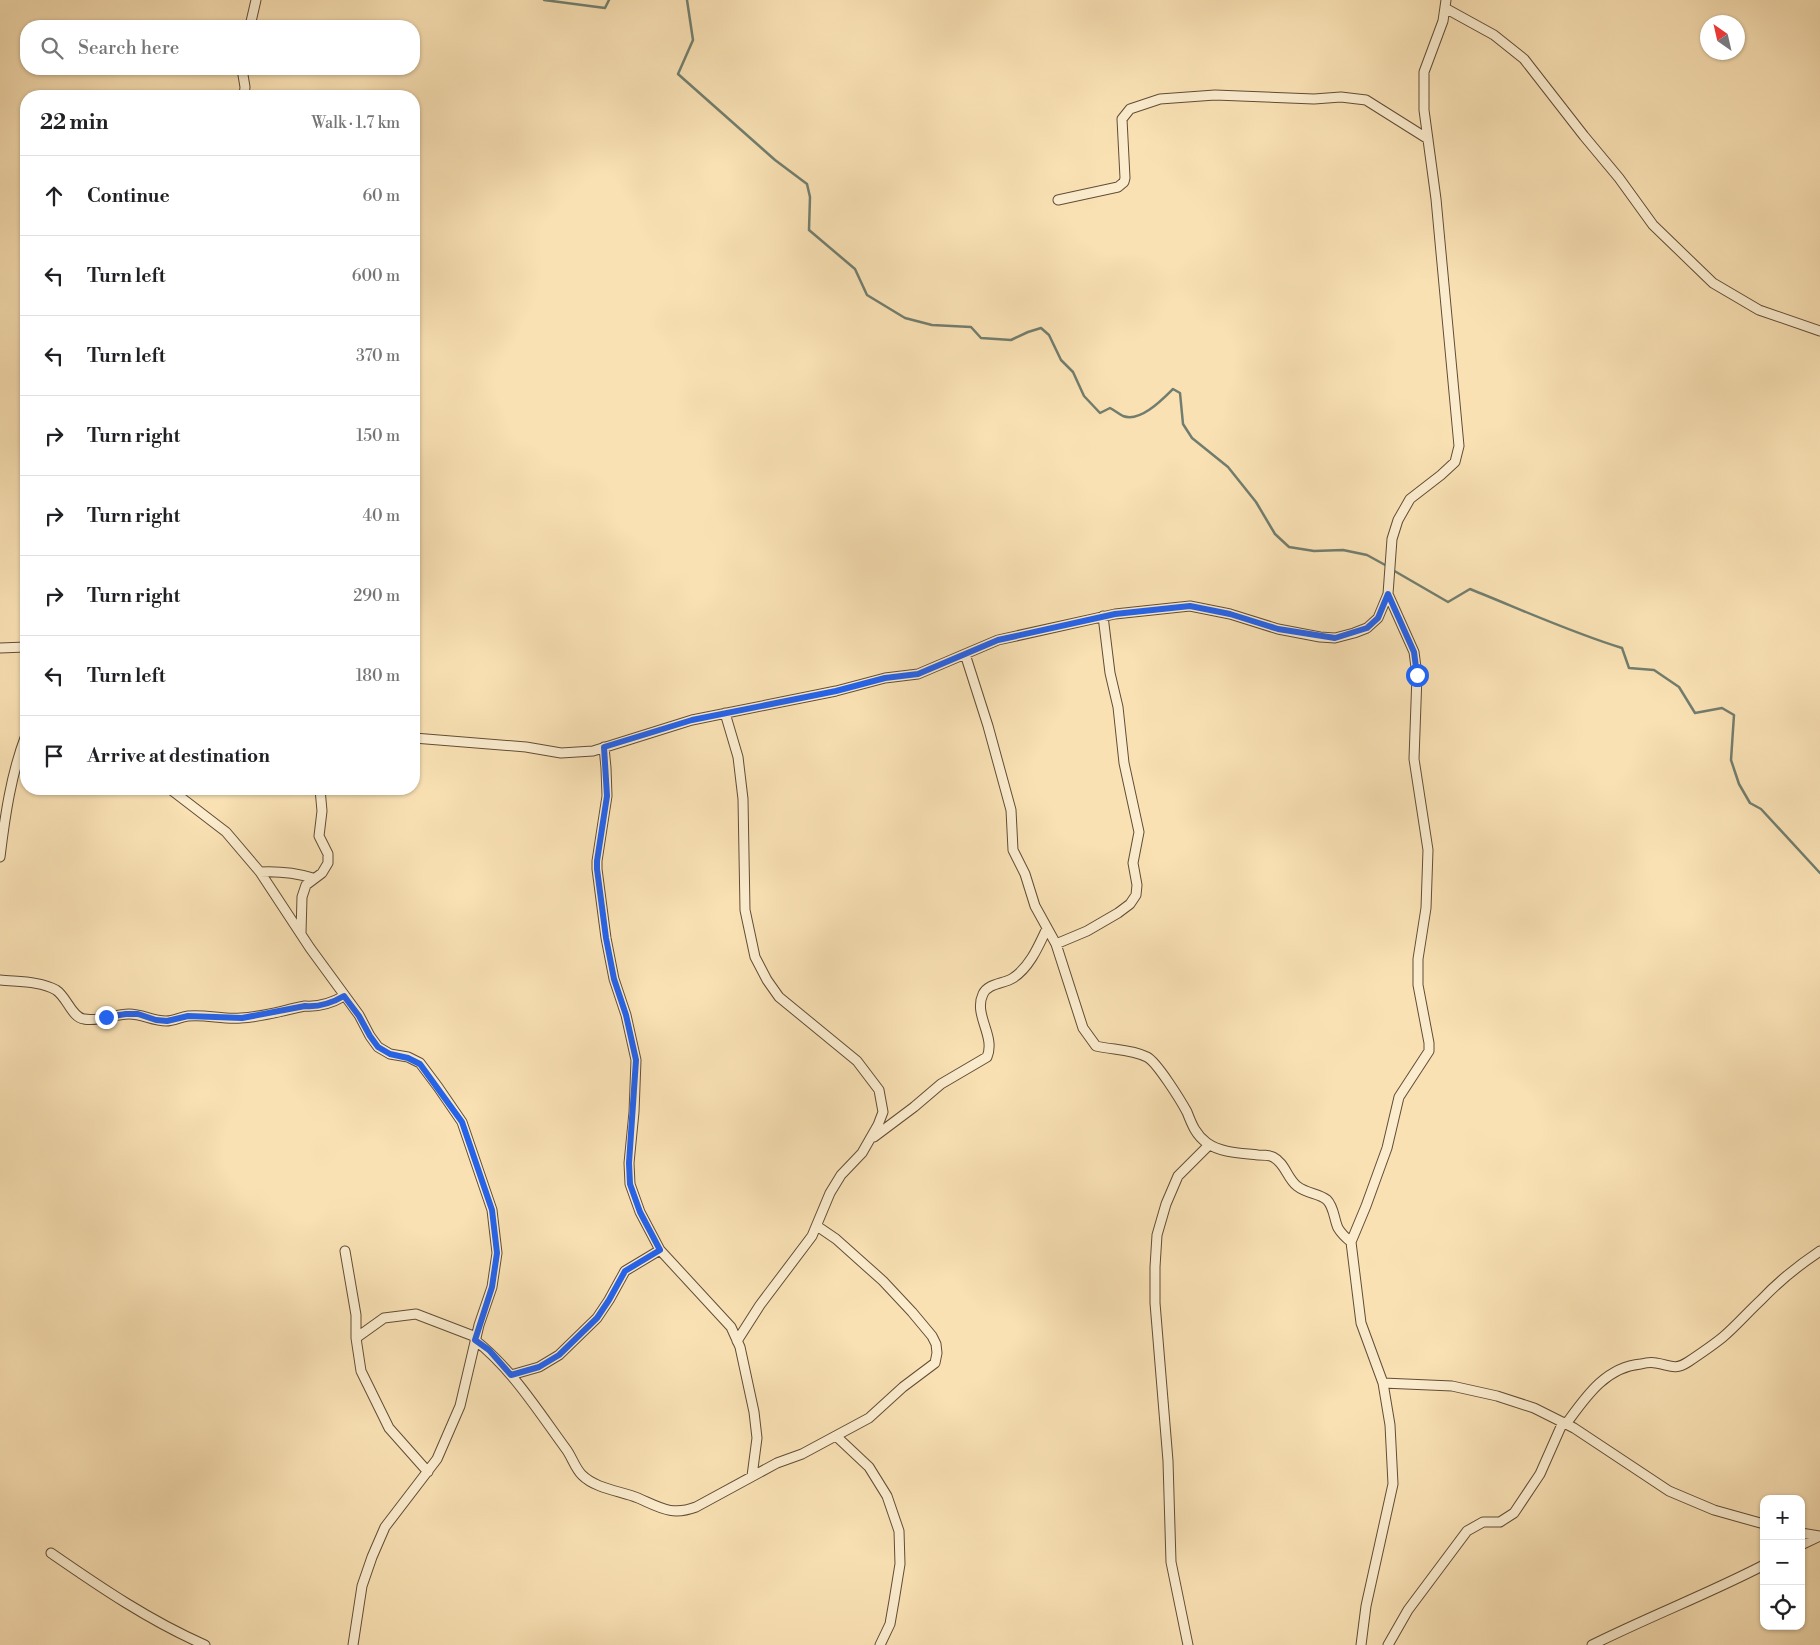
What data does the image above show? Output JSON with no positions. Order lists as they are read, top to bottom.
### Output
{
  "north": "top left",
  "page": {
    "search": "Search here",
    "heading": ["22 min", "Walk · 1.7 km"],
    "list": [
      ["Continue", "60 m"],
      ["Turn left", "600 m"],
      ["Turn left", "370 m"],
      ["Turn right", "150 m"],
      ["Turn right", "40 m"],
      ["Turn right", "290 m"],
      ["Turn left", "180 m"],
      "Arrive at destination"
    ],
    "map_buttons": ["+", "−"]
  }
}
